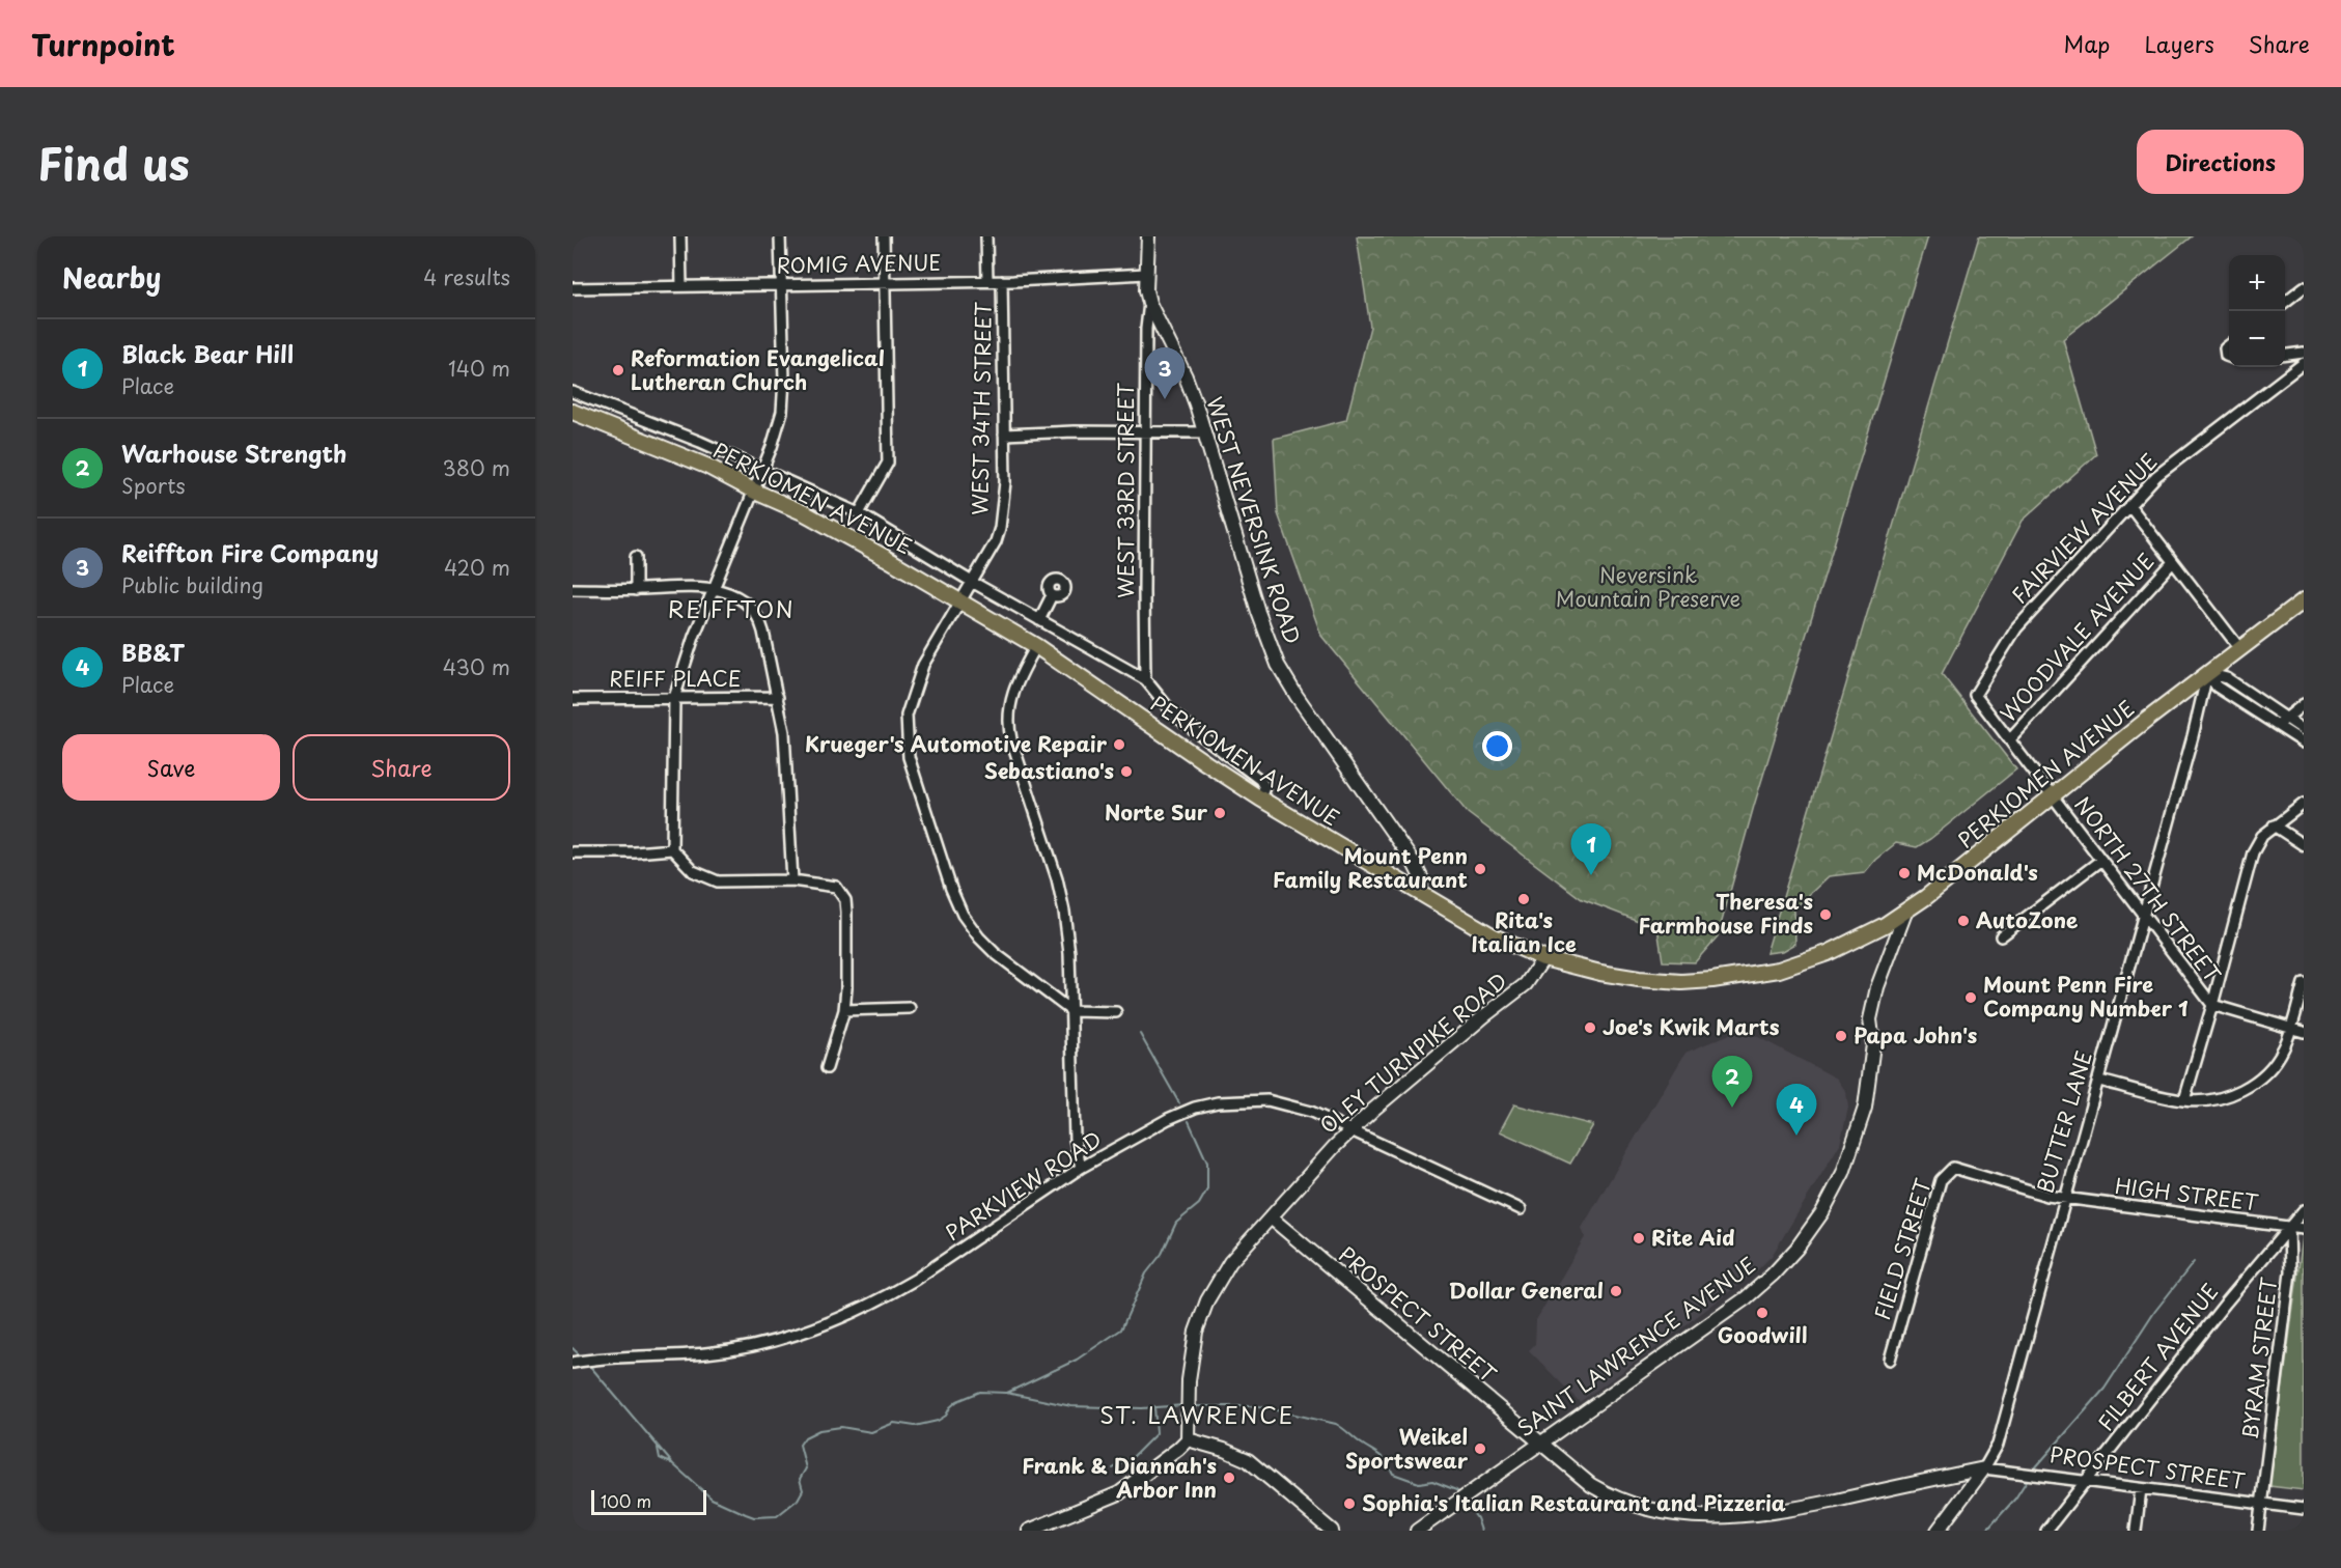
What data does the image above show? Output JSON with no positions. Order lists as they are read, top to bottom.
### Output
{
  "streets": {
    "main road": ["PERKIOMEN AVENUE"],
    "street": [
      "ROMIG AVENUE",
      "WEST 34TH STREET",
      "WEST 33RD STREET",
      "WEST NEVERSINK ROAD",
      "FAIRVIEW AVENUE",
      "WOODVALE AVENUE",
      "REIFF PLACE",
      "NORTH 27TH STREET",
      "OLEY TURNPIKE ROAD",
      "BUTTER LANE",
      "PARKVIEW ROAD",
      "HIGH STREET",
      "FIELD STREET",
      "PROSPECT STREET",
      "SAINT LAWRENCE AVENUE",
      "FILBERT AVENUE",
      "BYRAM STREET"
    ]
  },
  "crossings": [
    ["ROMIG AVENUE", "WEST 34TH STREET"],
    ["ROMIG AVENUE", "WEST NEVERSINK ROAD"],
    ["WEST 34TH STREET", "PERKIOMEN AVENUE"],
    ["WEST 33RD STREET", "WEST NEVERSINK ROAD"],
    ["PERKIOMEN AVENUE", "WEST NEVERSINK ROAD"],
    ["PERKIOMEN AVENUE", "NORTH 27TH STREET"],
    ["PERKIOMEN AVENUE", "OLEY TURNPIKE ROAD"],
    ["PERKIOMEN AVENUE", "BUTTER LANE"],
    ["PERKIOMEN AVENUE", "SAINT LAWRENCE AVENUE"],
    ["FAIRVIEW AVENUE", "NORTH 27TH STREET"],
    ["WOODVALE AVENUE", "NORTH 27TH STREET"],
    ["NORTH 27TH STREET", "BUTTER LANE"],
    ["OLEY TURNPIKE ROAD", "PARKVIEW ROAD"],
    ["OLEY TURNPIKE ROAD", "PROSPECT STREET"],
    ["BUTTER LANE", "HIGH STREET"],
    ["BUTTER LANE", "PROSPECT STREET"],
    ["HIGH STREET", "FIELD STREET"],
    ["HIGH STREET", "FILBERT AVENUE"],
    ["HIGH STREET", "BYRAM STREET"],
    ["PROSPECT STREET", "SAINT LAWRENCE AVENUE"],
    ["PROSPECT STREET", "FILBERT AVENUE"],
    ["PROSPECT STREET", "BYRAM STREET"],
    ["FILBERT AVENUE", "BYRAM STREET"]
  ],
  "districts": ["REIFFTON", "ST. LAWRENCE"],
  "parks": ["Neversink Mountain Preserve"],
  "places": [
    "Reformation Evangelical Lutheran Church",
    "Krueger's Automotive Repair",
    "Sebastiano's",
    "Norte Sur",
    "Mount Penn Family Restaurant",
    "McDonald's",
    "Rita's Italian Ice",
    "Theresa's Farmhouse Finds",
    "AutoZone",
    "Mount Penn Fire Company Number 1",
    "Joe's Kwik Marts",
    "Papa John's",
    "Rite Aid",
    "Dollar General",
    "Goodwill",
    "Weikel Sportswear",
    "Frank & Diannah's Arbor Inn",
    "Sophia's Italian Restaurant and Pizzeria"
  ],
  "scale_bar": "100 m",
  "page": {
    "header": "Turnpoint",
    "nav": ["Map", "Layers", "Share"],
    "title": "Find us",
    "buttons": [
      "Directions",
      ["Save", "Share"]
    ],
    "heading": ["Nearby", "4 results"],
    "map_buttons": ["+", "−"],
    "list": [
      {
        "mark": "1",
        "name": "Black Bear Hill",
        "note": "Place",
        "value": "140 m"
      },
      {
        "mark": "2",
        "name": "Warhouse Strength",
        "note": "Sports",
        "value": "380 m"
      },
      {
        "mark": "3",
        "name": "Reiffton Fire Company",
        "note": "Public building",
        "value": "420 m"
      },
      {
        "mark": "4",
        "name": "BB&T",
        "note": "Place",
        "value": "430 m"
      }
    ],
    "pins": [
      "3",
      "1",
      "2",
      "4"
    ],
    "scale": "100 m"
  }
}
